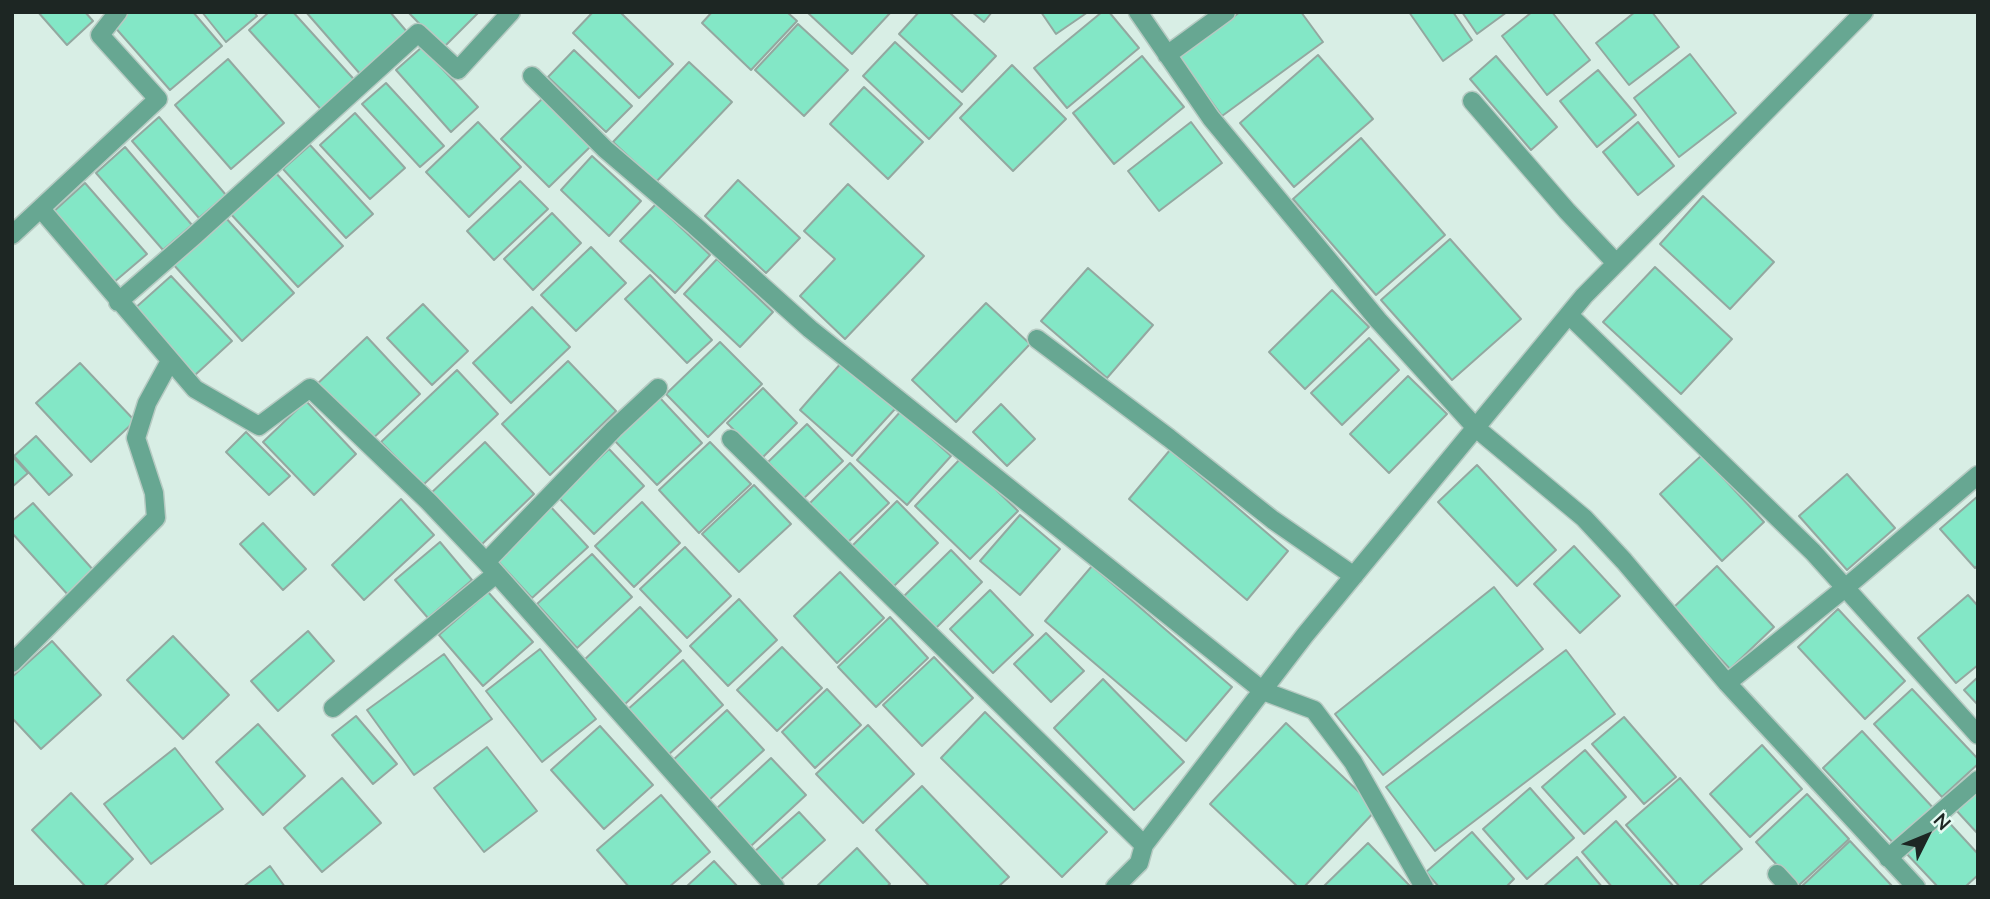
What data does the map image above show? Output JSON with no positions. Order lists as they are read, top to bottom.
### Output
{
  "north": "top right"
}
